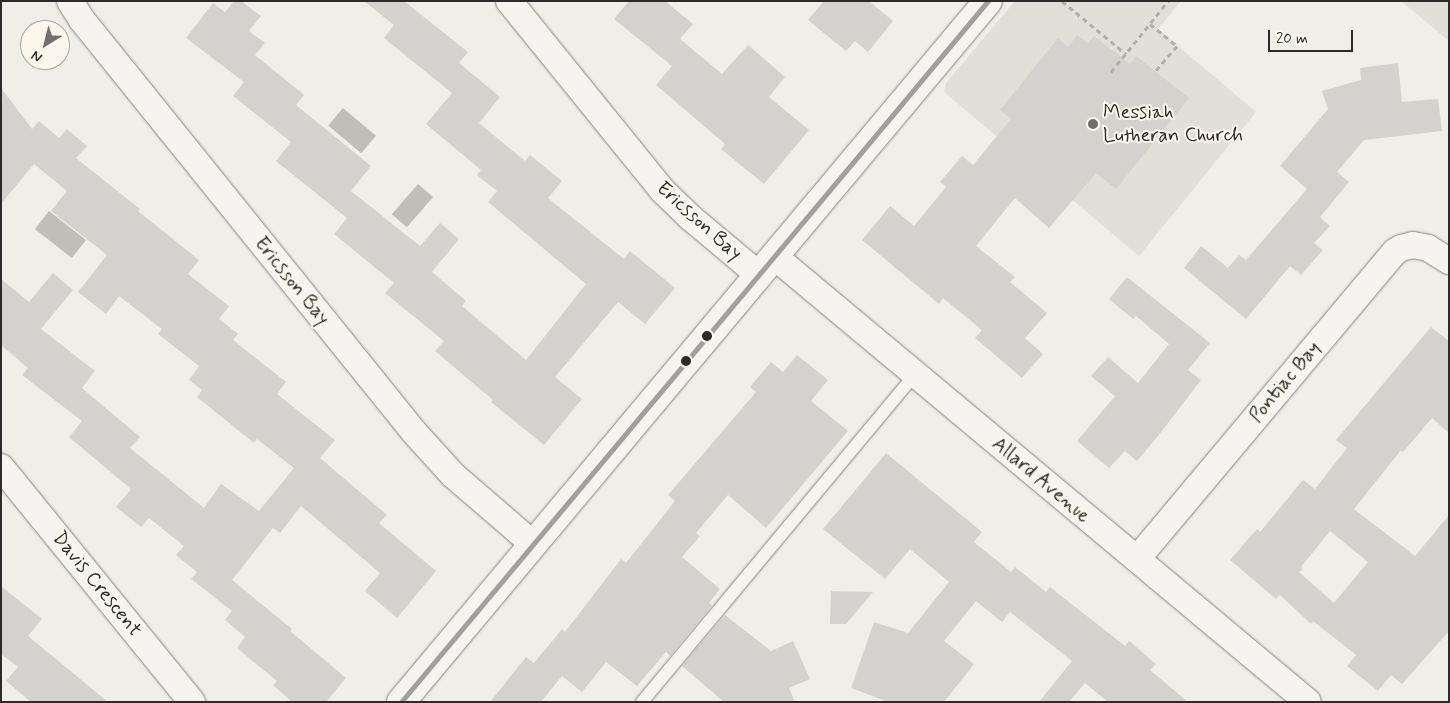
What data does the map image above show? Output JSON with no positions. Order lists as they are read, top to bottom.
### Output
{
  "streets": {
    "street": [
      "Ericsson Bay",
      "Pontiac Bay",
      "Allard Avenue",
      "Davis Crescent"
    ]
  },
  "crossings": [
    ["Ericsson Bay", "Allard Avenue"],
    ["Pontiac Bay", "Allard Avenue"]
  ],
  "places": ["Messiah Lutheran Church"],
  "scale_bar": "20 m",
  "north": "bottom left"
}
